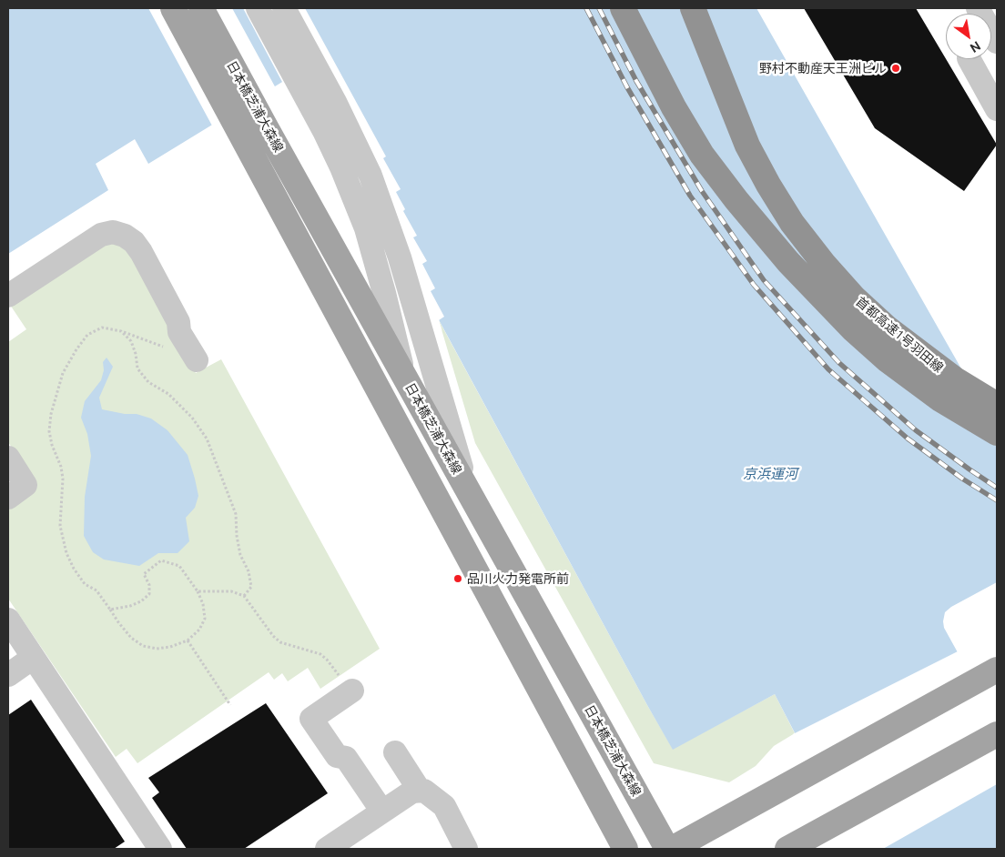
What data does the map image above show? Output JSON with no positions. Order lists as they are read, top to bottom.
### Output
{
  "streets": {
    "highway": ["首都高速1号羽田線"],
    "main road": ["日本橋芝浦大森線"]
  },
  "water": ["京浜運河"],
  "places": ["野村不動産天王洲ビル", "品川火力発電所前"],
  "north": "bottom right"
}
